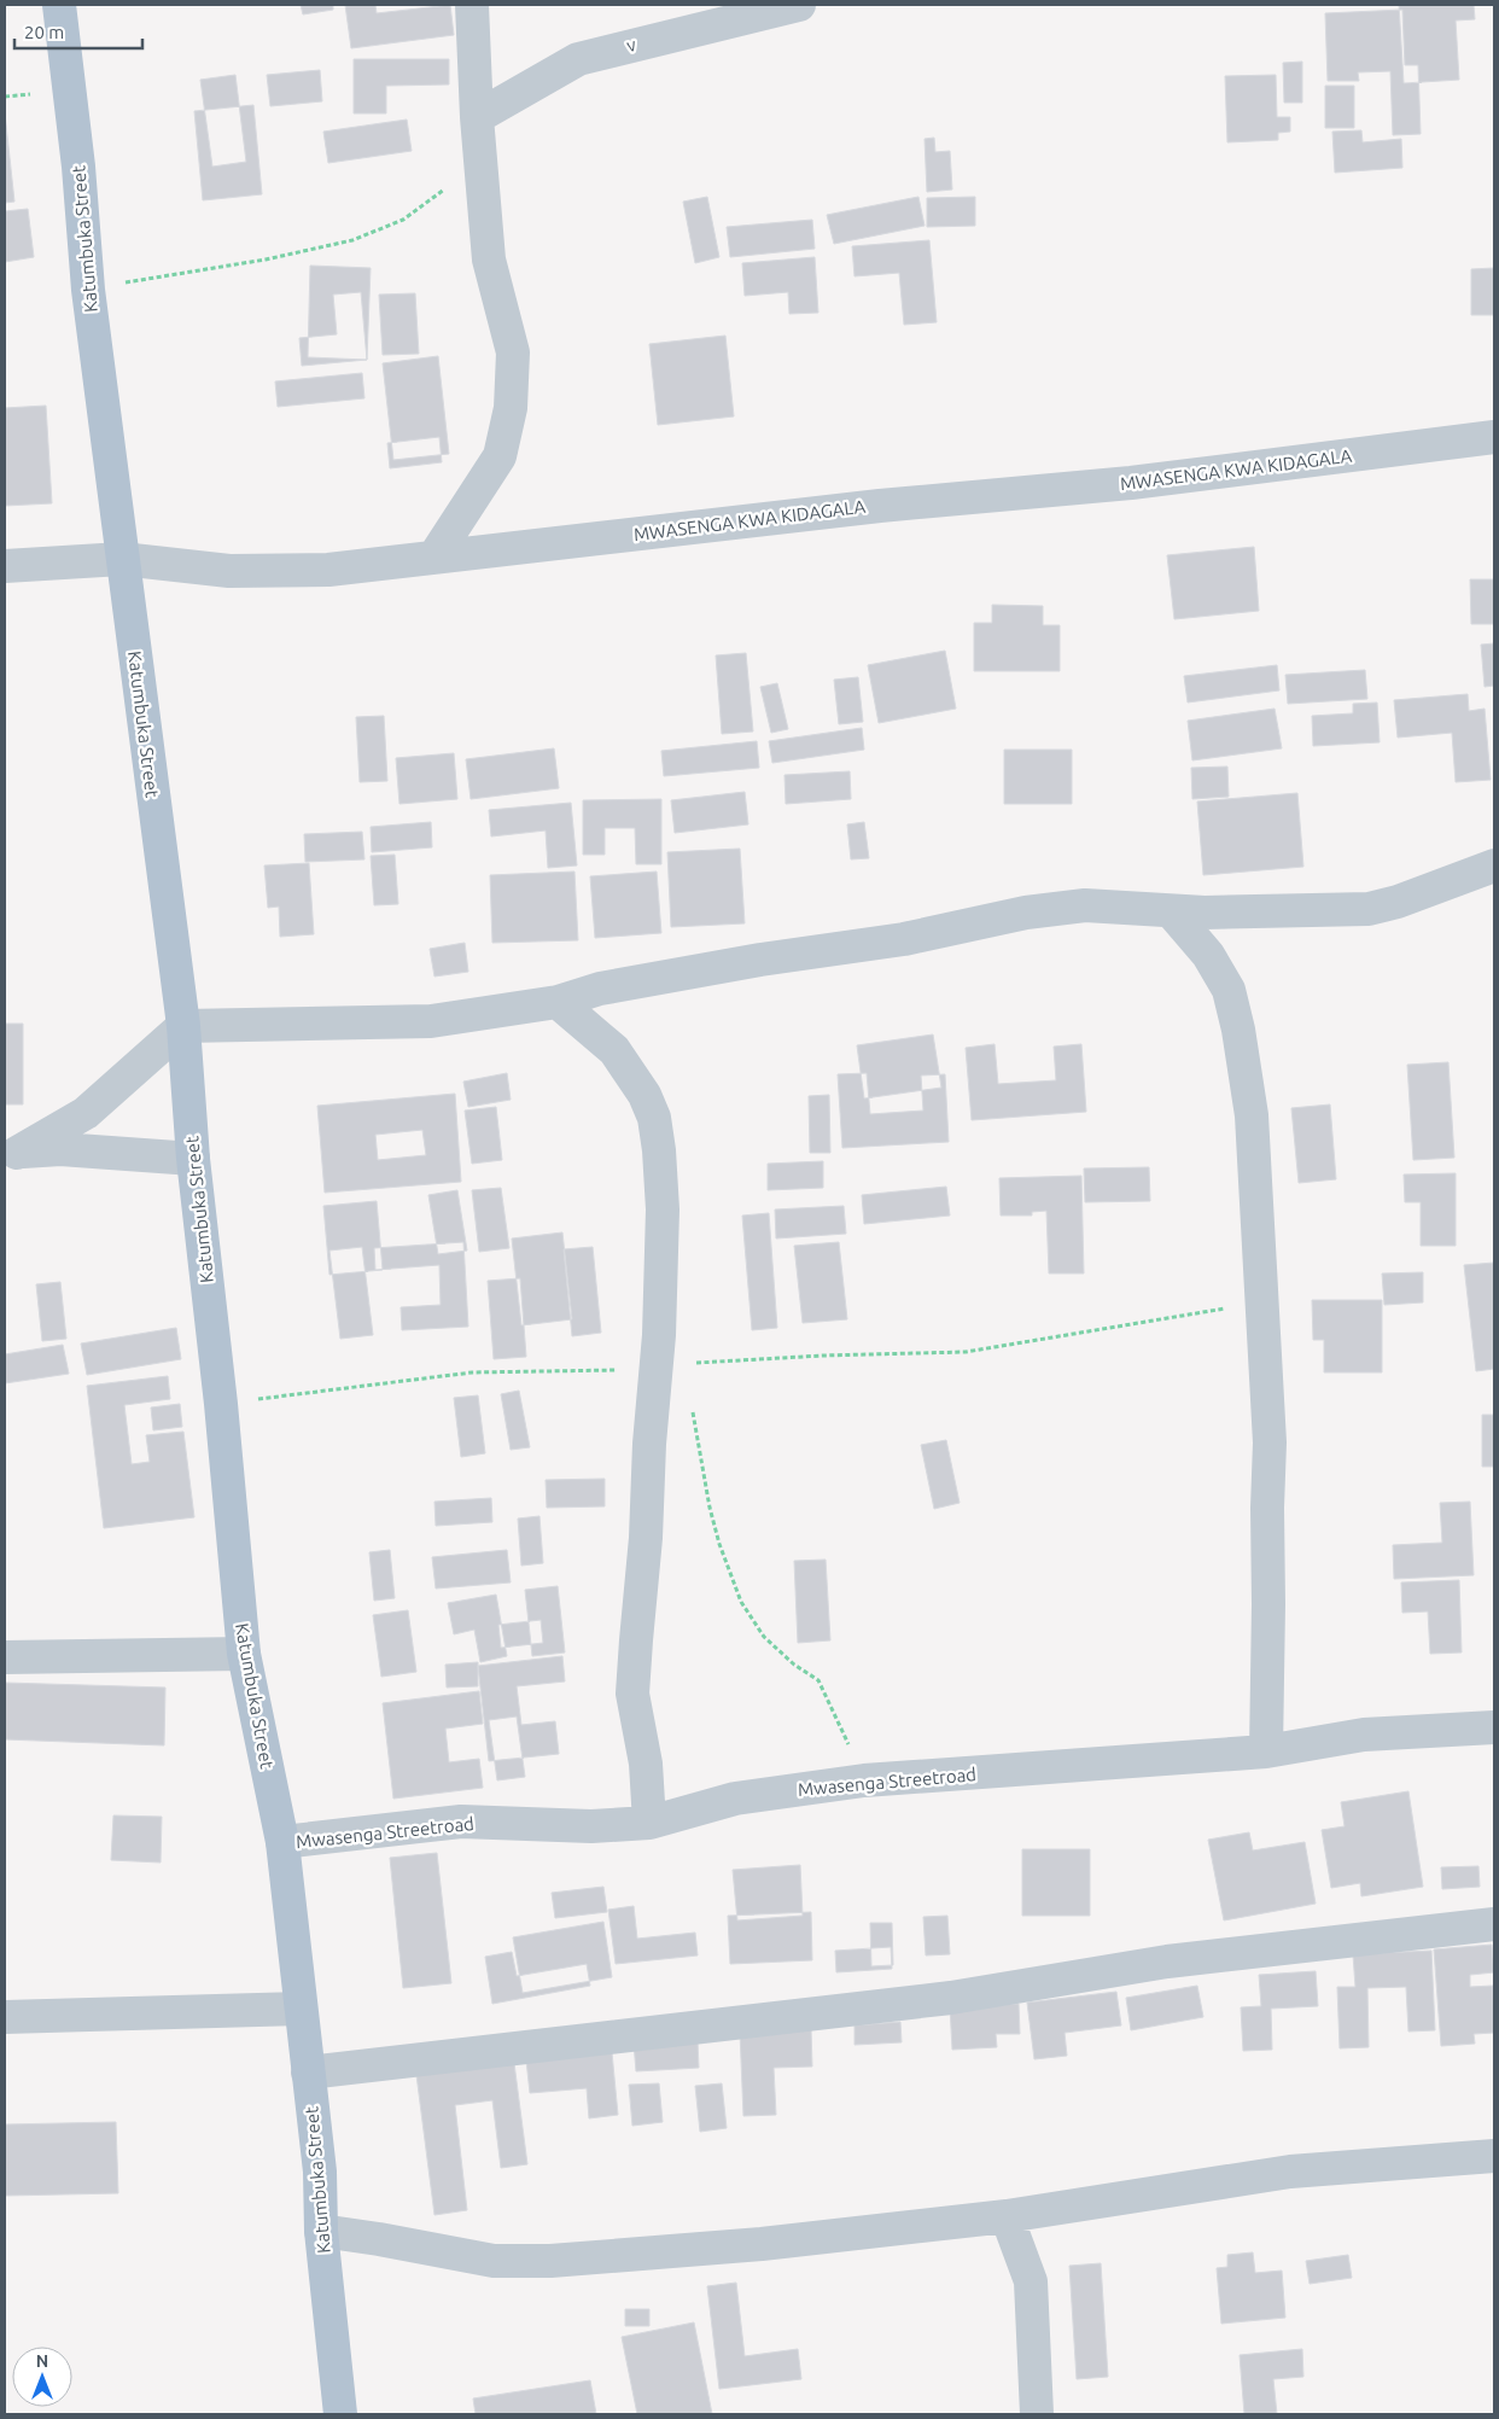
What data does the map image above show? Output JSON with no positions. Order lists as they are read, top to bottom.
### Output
{
  "streets": {
    "main road": ["Katumbuka Street"],
    "street": ["v", "MWASENGA KWA KIDAGALA", "Mwasenga Streetroad"]
  },
  "crossings": [
    ["Katumbuka Street", "MWASENGA KWA KIDAGALA"],
    ["Katumbuka Street", "Mwasenga Streetroad"]
  ],
  "scale_bar": "20 m",
  "north": "top"
}
